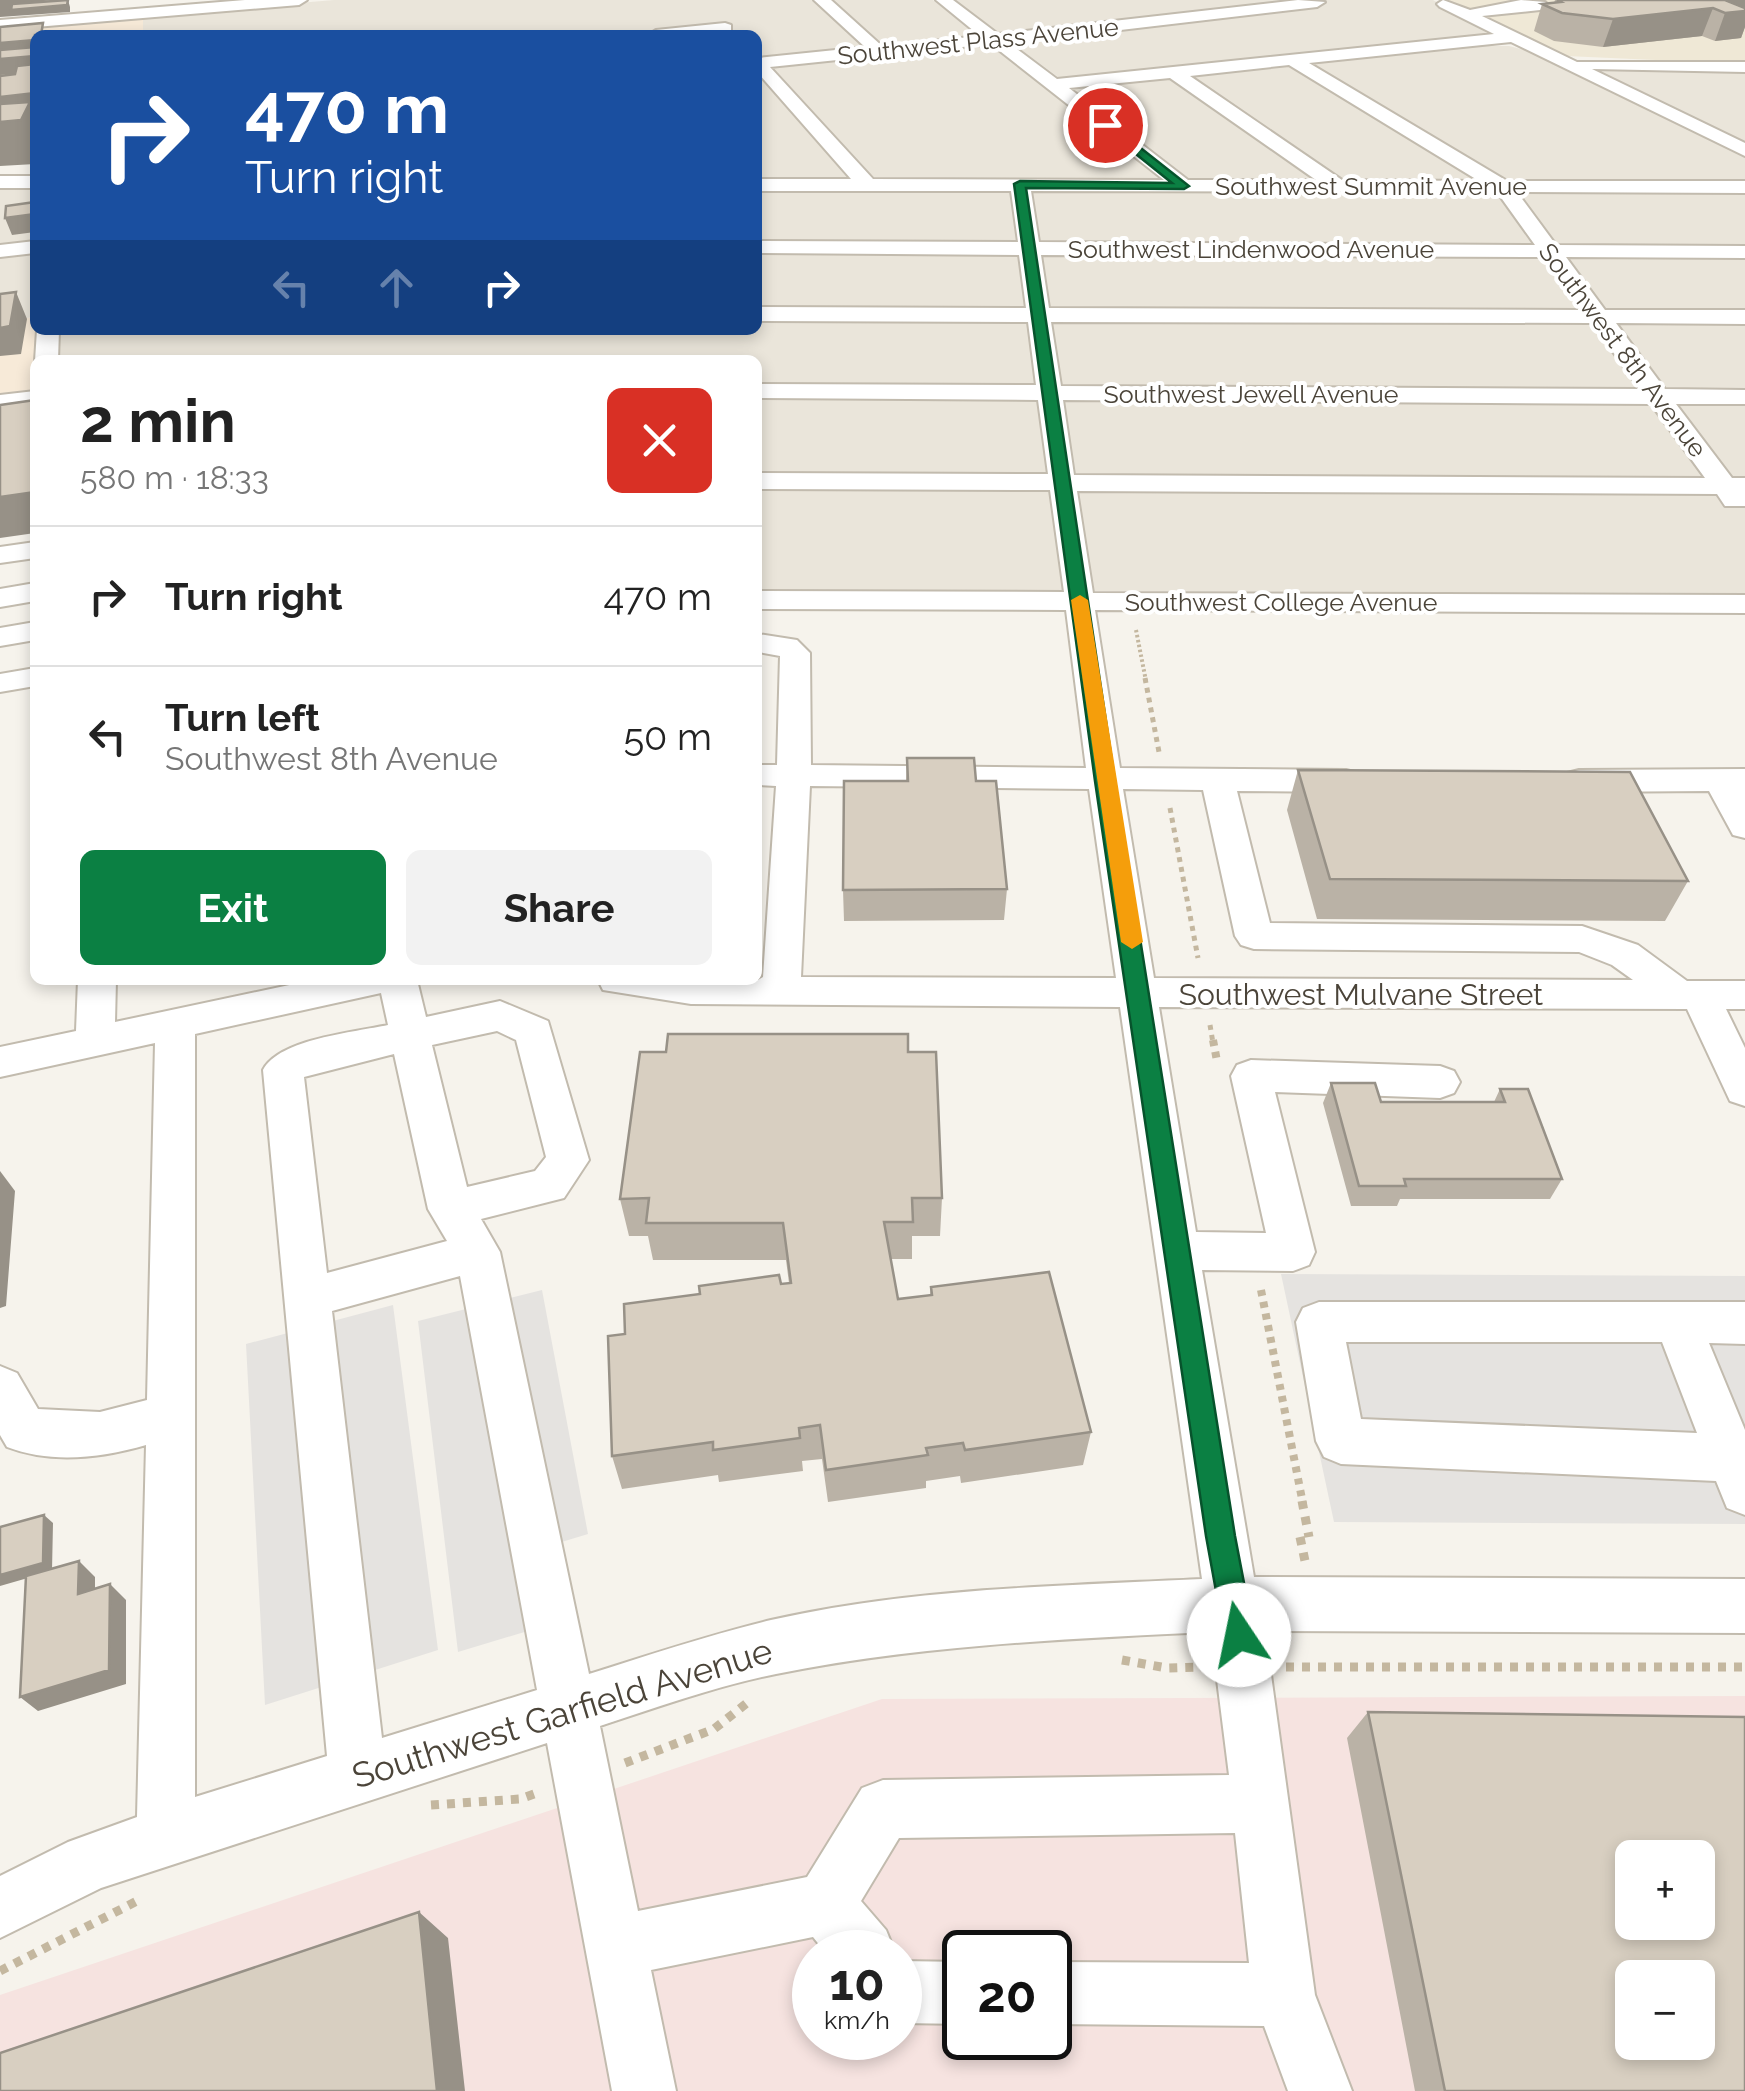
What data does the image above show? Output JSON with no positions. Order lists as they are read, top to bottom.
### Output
{
  "streets": {
    "street": [
      "Southwest Plass Avenue",
      "Southwest Summit Avenue",
      "Southwest Lindenwood Avenue",
      "Southwest 8th Avenue",
      "Southwest Jewell Avenue",
      "Southwest College Avenue",
      "Southwest Mulvane Street",
      "Southwest Garfield Avenue"
    ]
  },
  "crossings": [
    ["Southwest Summit Avenue", "Southwest 8th Avenue"],
    ["Southwest Lindenwood Avenue", "Southwest 8th Avenue"],
    ["Southwest 8th Avenue", "Southwest Jewell Avenue"]
  ],
  "page": {
    "turn": ["470 m", "Turn right"],
    "heading": ["2 min", "580 m · 18:33"],
    "list": [
      {
        "name": "Turn right",
        "value": "470 m"
      },
      {
        "name": "Turn left",
        "note": "Southwest 8th Avenue",
        "value": "50 m"
      }
    ],
    "buttons": ["Exit", "Share"],
    "map_buttons": ["+", "−"],
    "speed": "10 km/h",
    "limit": "20"
  }
}
